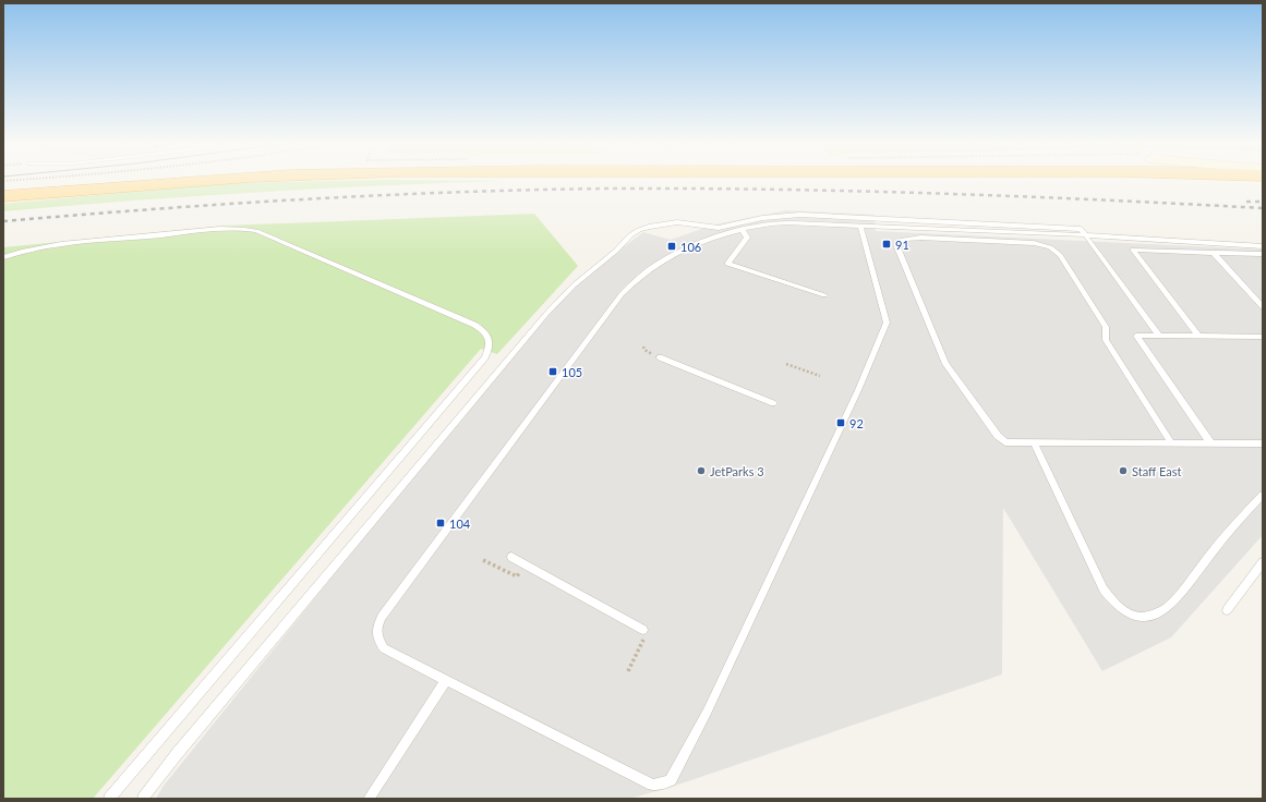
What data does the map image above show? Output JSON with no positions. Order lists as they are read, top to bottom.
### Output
{
  "places": {
    "transit": [
      "91",
      "106",
      "105",
      "92",
      "104"
    ],
    "other": ["JetParks 3", "Staff East"]
  }
}
